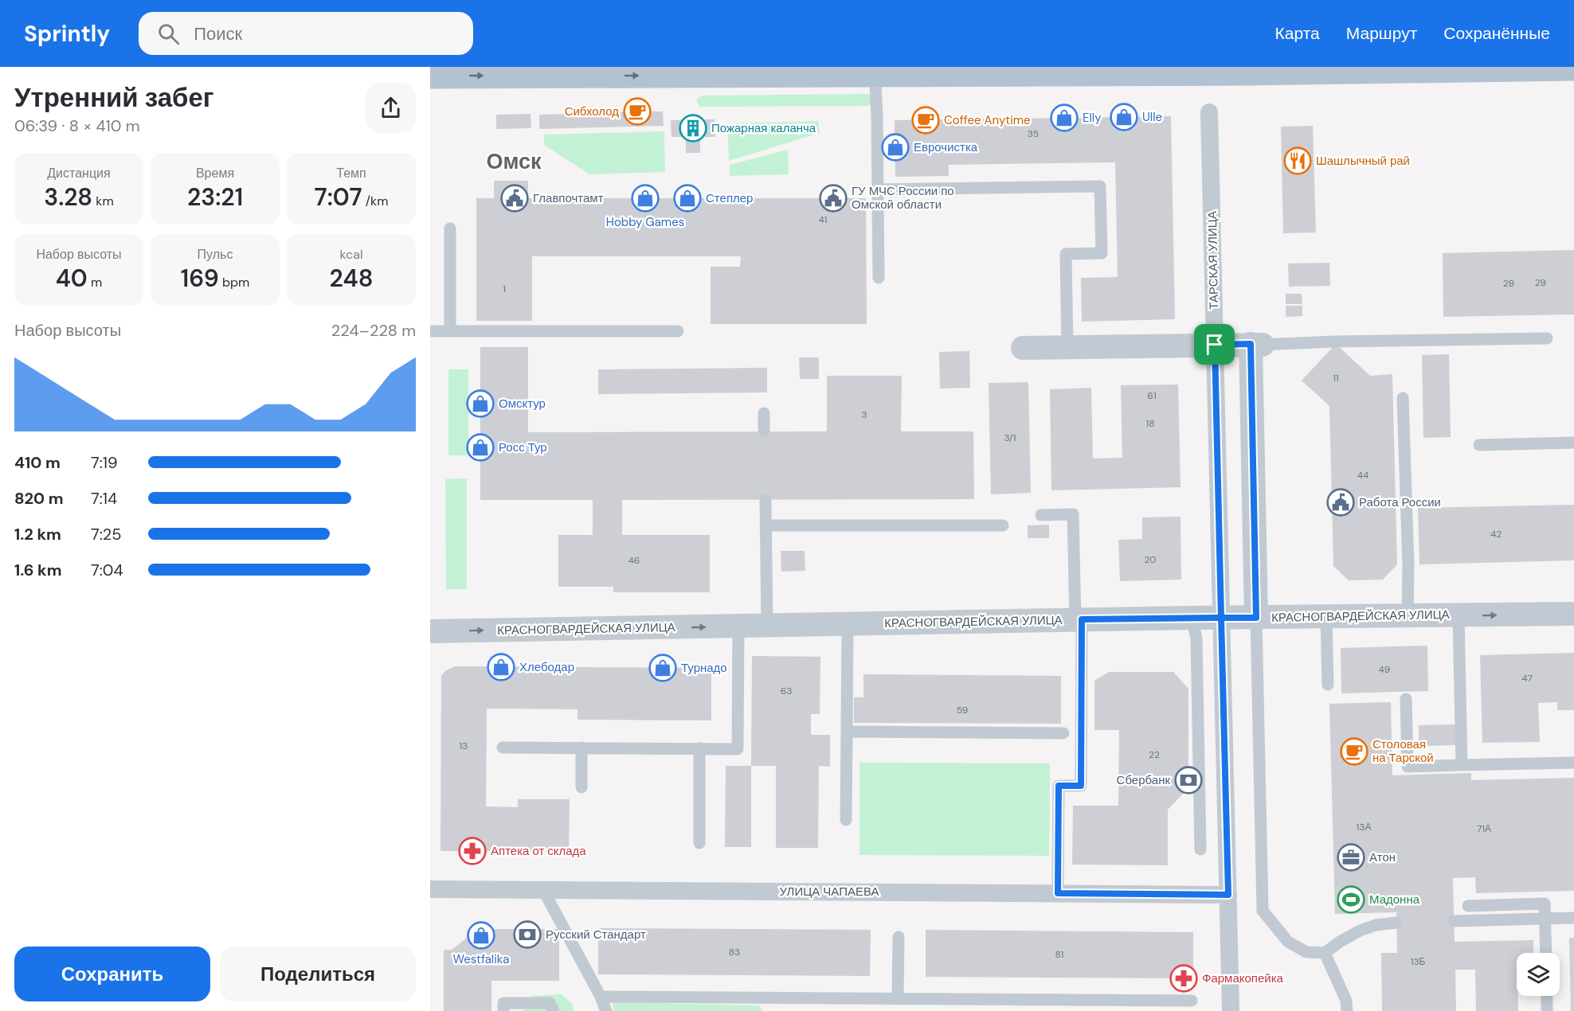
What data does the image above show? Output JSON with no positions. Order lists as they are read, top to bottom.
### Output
{
  "streets": {
    "street": ["ТАРСКАЯ УЛИЦА", "КРАСНОГВАРДЕЙСКАЯ УЛИЦА", "УЛИЦА ЧАПАЕВА"]
  },
  "crossings": [
    ["ТАРСКАЯ УЛИЦА", "КРАСНОГВАРДЕЙСКАЯ УЛИЦА"],
    ["ТАРСКАЯ УЛИЦА", "УЛИЦА ЧАПАЕВА"]
  ],
  "one_way": ["КРАСНОГВАРДЕЙСКАЯ УЛИЦА"],
  "districts": ["Омск"],
  "places": {
    "cafe": ["Сибхолод", "Coffee Anytime", "Столовая на Тарской"],
    "shop": [
      "Ulle",
      "Elly",
      "Еврочистка",
      "Hobby Games",
      "Степлер",
      "Омсктур",
      "Росс Тур",
      "Хлебодар",
      "Турнадо",
      "Westfalika"
    ],
    "building": ["Пожарная каланча"],
    "restaurant": ["Шашлычный рай"],
    "public building": ["Главпочтамт", "ГУ МЧС России по Омской области", "Работа России"],
    "bank": ["Сбербанк", "Русский Стандарт"],
    "pharmacy": ["Аптека от склада", "Фармакопейка"],
    "office": ["Атон"],
    "sports": ["Мадонна"]
  },
  "house_numbers": [
    "35",
    "41",
    "29",
    "29",
    "1",
    "11",
    "61",
    "3",
    "18",
    "3/1",
    "44",
    "42",
    "20",
    "46",
    "49",
    "47",
    "63",
    "59",
    "13",
    "22",
    "13А",
    "71А",
    "83",
    "81",
    "13Б"
  ],
  "page": {
    "header": "Sprintly",
    "search": "Поиск",
    "nav": ["Карта", "Маршрут", "Сохранённые"],
    "heading": ["Утренний забег", "06:39 · 8 × 410 m"],
    "stats": [
      ["Дистанция", "3.28 km"],
      ["Время", "23:21"],
      ["Темп", "7:07 /km"],
      ["Набор высоты", "40 m"],
      ["Пульс", "169 bpm"],
      ["kcal", "248"]
    ],
    "chart": ["Набор высоты", "224–228 m"],
    "list": [
      {
        "name": "410 m",
        "note": "7:19"
      },
      {
        "name": "820 m",
        "note": "7:14"
      },
      {
        "name": "1.2 km",
        "note": "7:25"
      },
      {
        "name": "1.6 km",
        "note": "7:04"
      }
    ],
    "buttons": ["Сохранить", "Поделиться"]
  }
}
